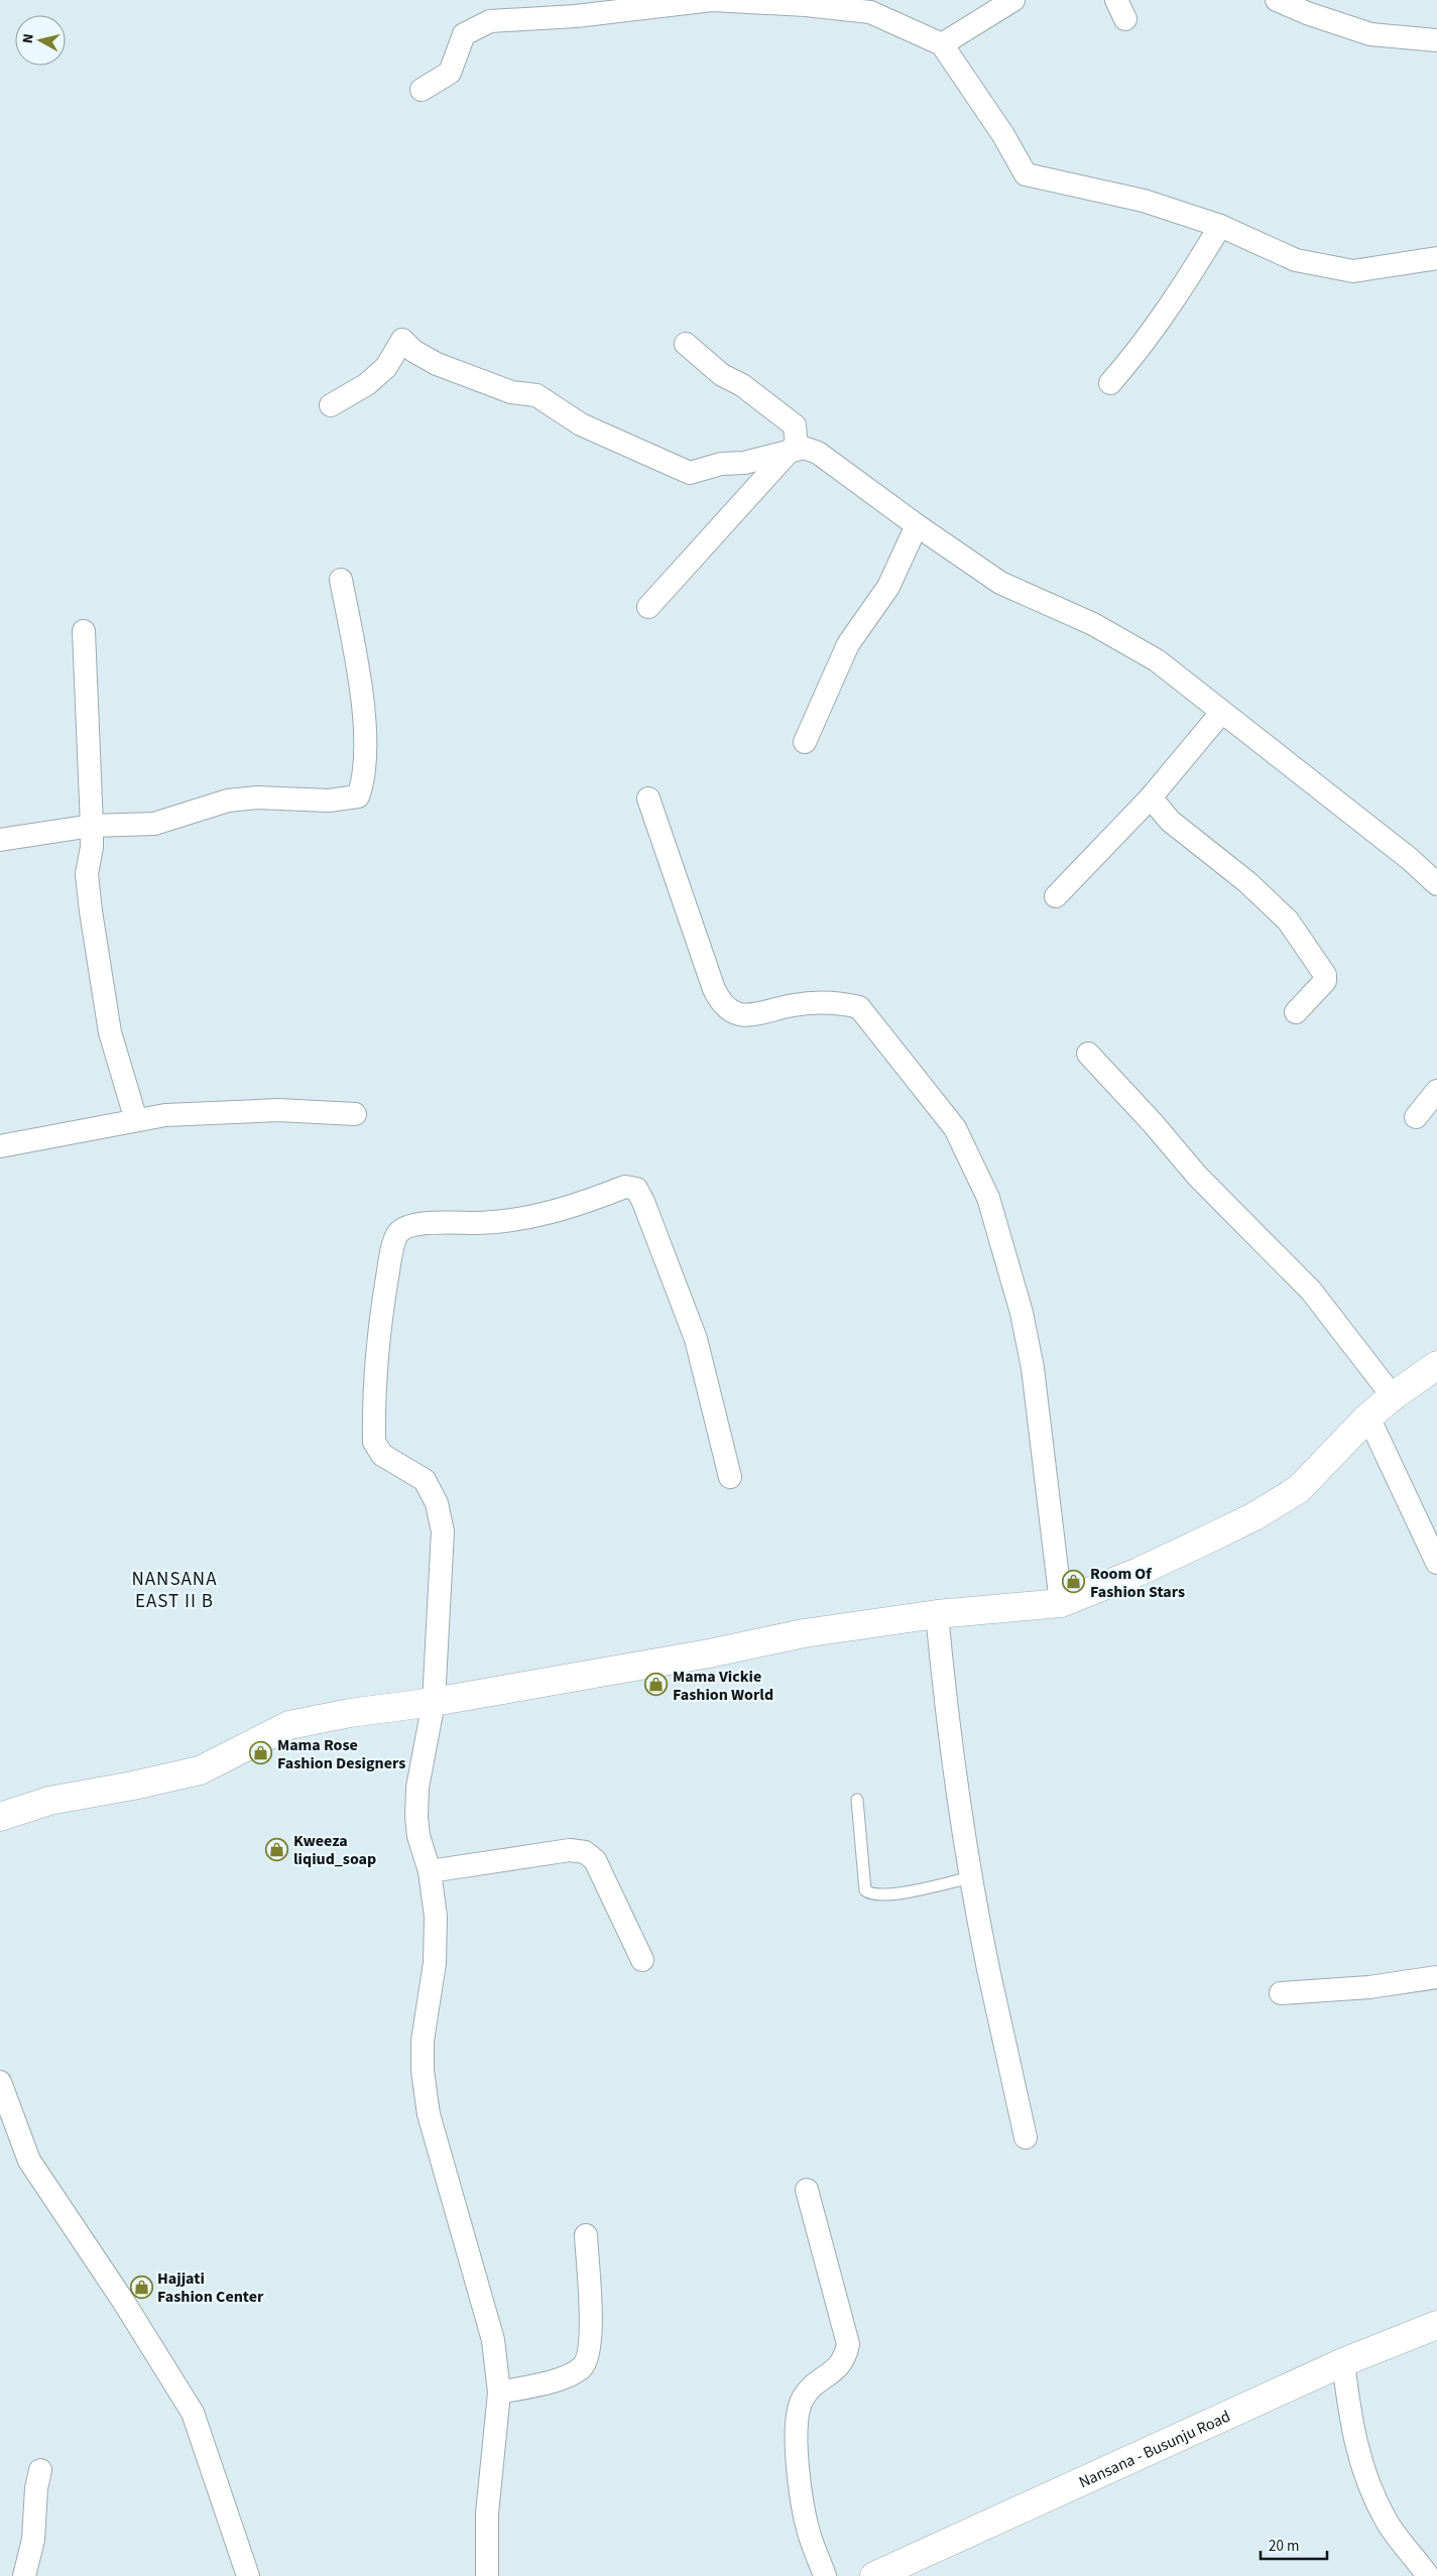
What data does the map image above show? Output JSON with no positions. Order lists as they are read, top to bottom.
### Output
{
  "streets": {
    "street": ["Nansana - Busunju Road"]
  },
  "districts": ["NANSANA EAST II B"],
  "places": {
    "shop": [
      "Room Of Fashion Stars",
      "Mama Vickie Fashion World",
      "Mama Rose Fashion Designers",
      "Kweeza liqiud_soap",
      "Hajjati Fashion Center"
    ]
  },
  "scale_bar": "20 m",
  "north": "left"
}
